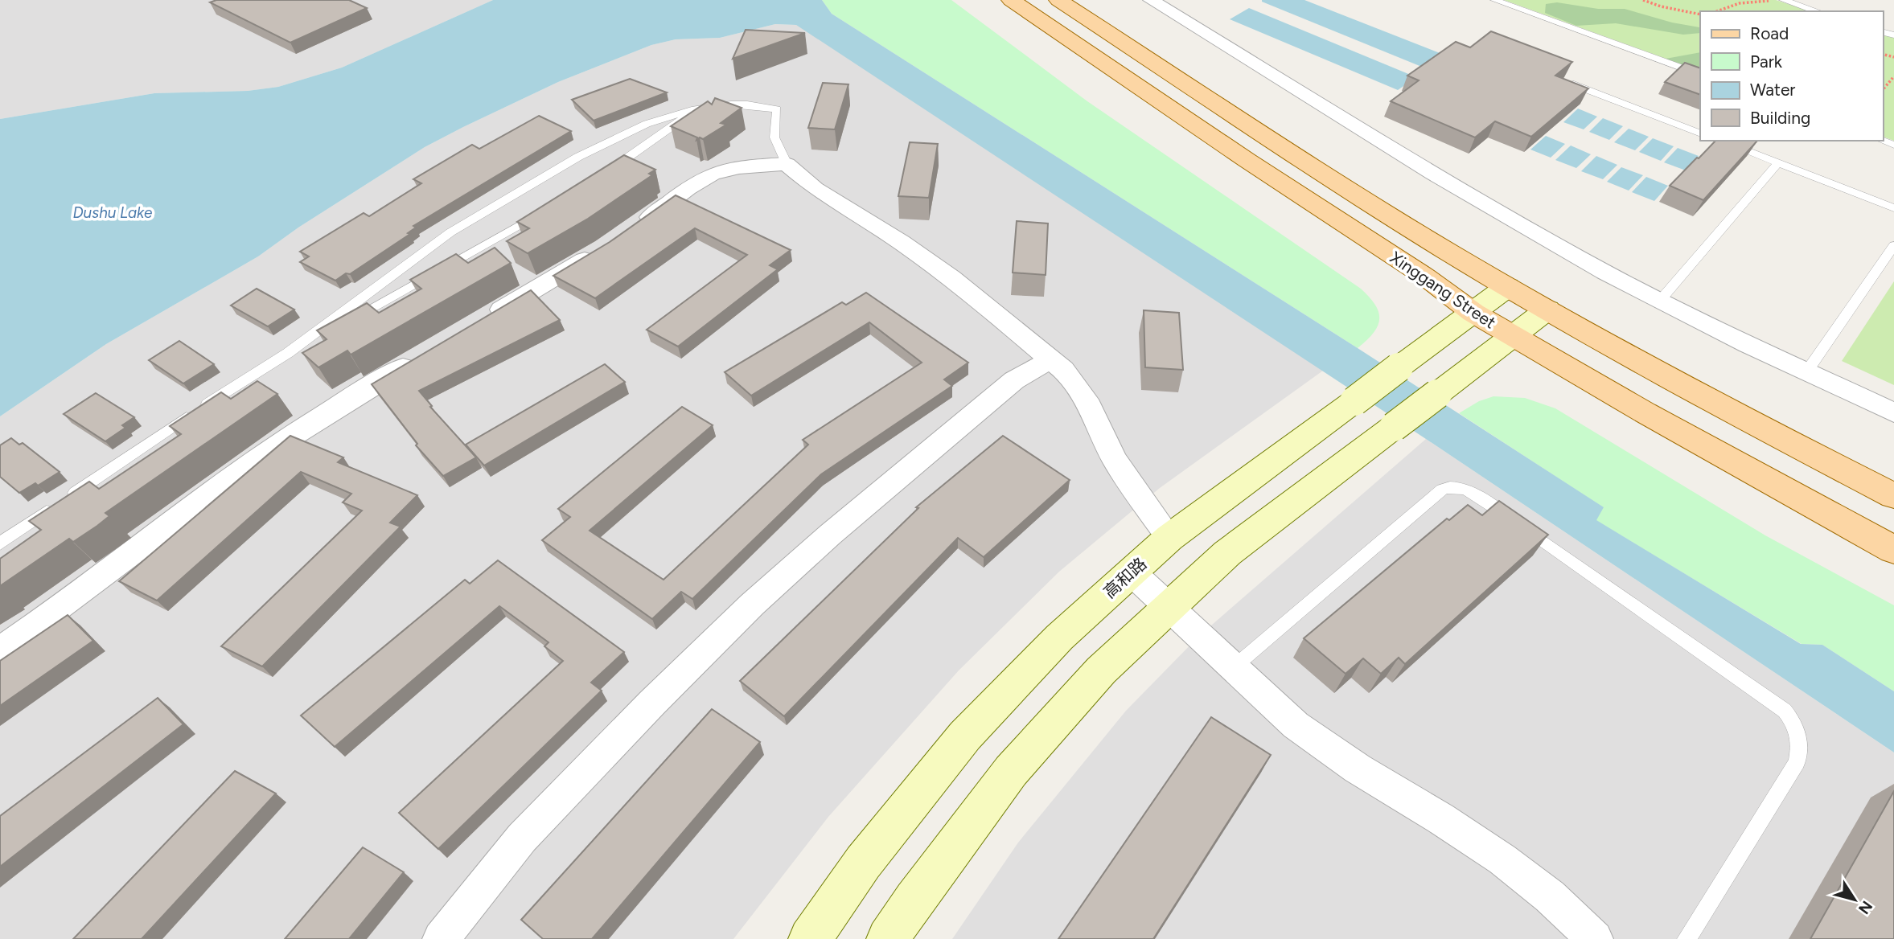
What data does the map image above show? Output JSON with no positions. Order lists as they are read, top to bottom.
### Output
{
  "streets": {
    "main road": ["Xinggang Street", "高和路"]
  },
  "crossings": [
    ["Xinggang Street", "高和路"]
  ],
  "water": ["Dushu Lake"],
  "legend": [
    "Road",
    "Park",
    "Water",
    "Building"
  ],
  "north": "bottom right"
}
